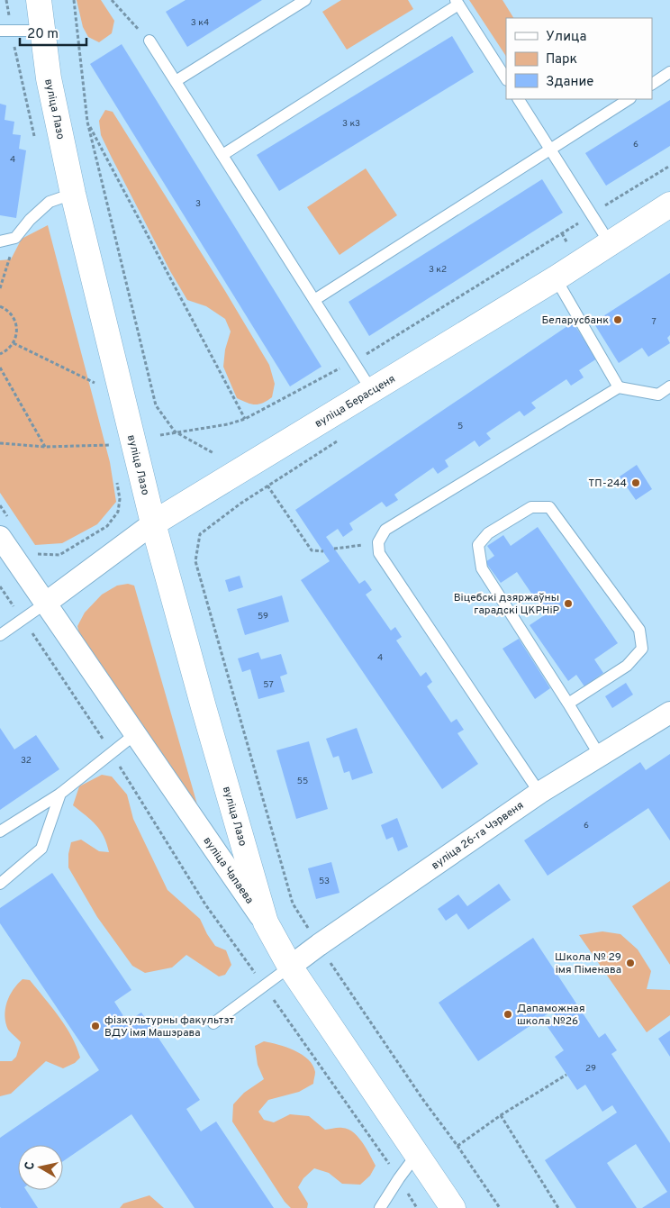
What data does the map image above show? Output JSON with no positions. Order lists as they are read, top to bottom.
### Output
{
  "streets": {
    "street": [
      "вуліца Лазо",
      "вуліца Берасценя",
      "вуліца 26-га Чэрвеня",
      "вуліца Чапаева"
    ]
  },
  "crossings": [
    ["вуліца Лазо", "вуліца Берасценя"],
    ["вуліца Лазо", "вуліца Чапаева"],
    ["вуліца Берасценя", "вуліца Чапаева"],
    ["вуліца 26-га Чэрвеня", "вуліца Чапаева"]
  ],
  "places": [
    "Беларусбанк",
    "ТП-244",
    "Віцебскі дзяржаўны гарадскі ЦКРНіР",
    "Школа № 29 імя Піменава",
    "Дапаможная школа №26",
    "фізкультурны факультэт ВДУ імя Машэрава"
  ],
  "house_numbers": [
    "3 к4",
    "3 к3",
    "6",
    "4",
    "3",
    "3 к2",
    "7",
    "5",
    "59",
    "4",
    "57",
    "32",
    "55",
    "6",
    "53",
    "29"
  ],
  "legend": ["Улица", "Парк", "Здание"],
  "scale_bar": "20 m",
  "north": "left"
}
